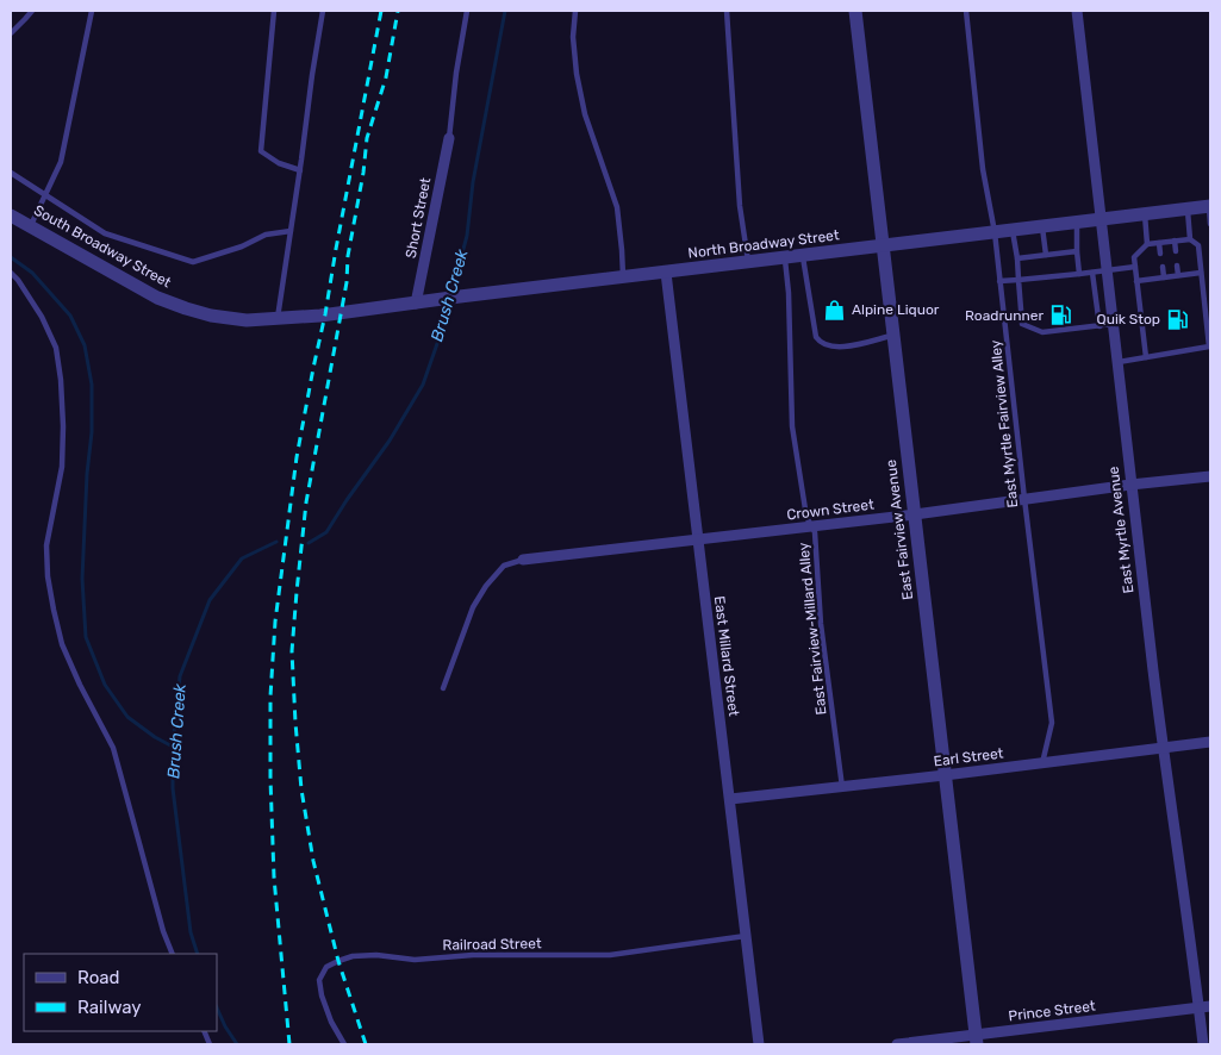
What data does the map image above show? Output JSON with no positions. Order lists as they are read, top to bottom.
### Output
{
  "streets": {
    "street": [
      "Short Street",
      "North Broadway Street",
      "South Broadway Street",
      "Crown Street",
      "East Fairview Avenue",
      "East Myrtle Avenue",
      "East Millard Street",
      "Earl Street",
      "Prince Street"
    ],
    "lane": ["East Myrtle Fairview Alley", "East Fairview-Millard Alley", "Railroad Street"]
  },
  "crossings": [
    ["Short Street", "North Broadway Street"],
    ["North Broadway Street", "South Broadway Street"],
    ["North Broadway Street", "East Myrtle Fairview Alley"],
    ["North Broadway Street", "East Fairview Avenue"],
    ["North Broadway Street", "East Myrtle Avenue"],
    ["North Broadway Street", "East Fairview-Millard Alley"],
    ["North Broadway Street", "East Millard Street"],
    ["East Myrtle Fairview Alley", "Crown Street"],
    ["East Myrtle Fairview Alley", "Earl Street"],
    ["Crown Street", "East Fairview Avenue"],
    ["Crown Street", "East Myrtle Avenue"],
    ["Crown Street", "East Fairview-Millard Alley"],
    ["Crown Street", "East Millard Street"],
    ["East Fairview Avenue", "Earl Street"],
    ["East Fairview Avenue", "Prince Street"],
    ["East Myrtle Avenue", "Earl Street"],
    ["East Myrtle Avenue", "Prince Street"],
    ["East Fairview-Millard Alley", "Earl Street"],
    ["East Millard Street", "Earl Street"],
    ["East Millard Street", "Railroad Street"]
  ],
  "water": ["Brush Creek"],
  "places": {
    "shop": ["Alpine Liquor"],
    "fuel station": ["Roadrunner", "Quik Stop"]
  },
  "legend": ["Road", "Railway"]
}
